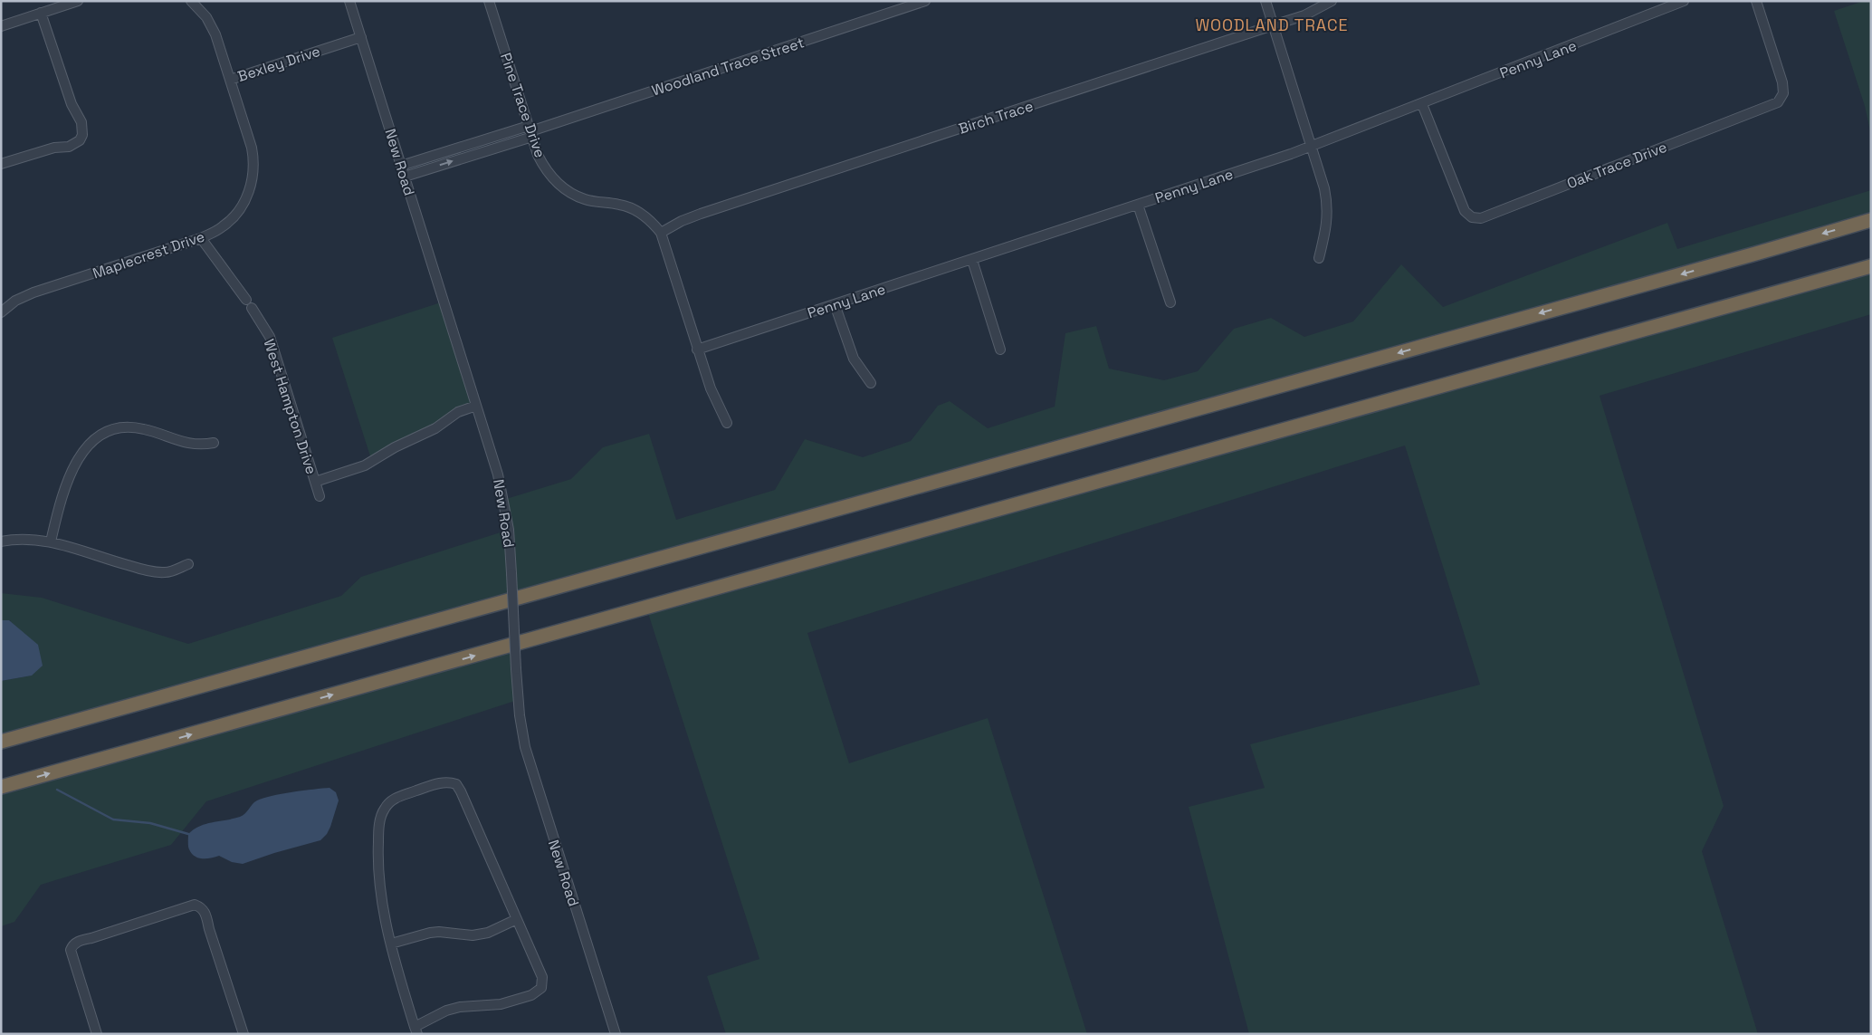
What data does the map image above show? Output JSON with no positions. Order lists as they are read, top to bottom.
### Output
{
  "streets": {
    "street": [
      "Penny Lane",
      "Bexley Drive",
      "Woodland Trace Street",
      "Pine Trace Drive",
      "Birch Trace",
      "New Road",
      "Oak Trace Drive",
      "Maplecrest Drive",
      "West Hampton Drive"
    ]
  },
  "crossings": [
    ["Penny Lane", "Pine Trace Drive"],
    ["Penny Lane", "Oak Trace Drive"],
    ["Bexley Drive", "New Road"],
    ["Bexley Drive", "Maplecrest Drive"],
    ["Woodland Trace Street", "Pine Trace Drive"],
    ["Woodland Trace Street", "New Road"],
    ["Pine Trace Drive", "Birch Trace"],
    ["New Road", "West Hampton Drive"]
  ],
  "districts": ["WOODLAND TRACE"]
}
